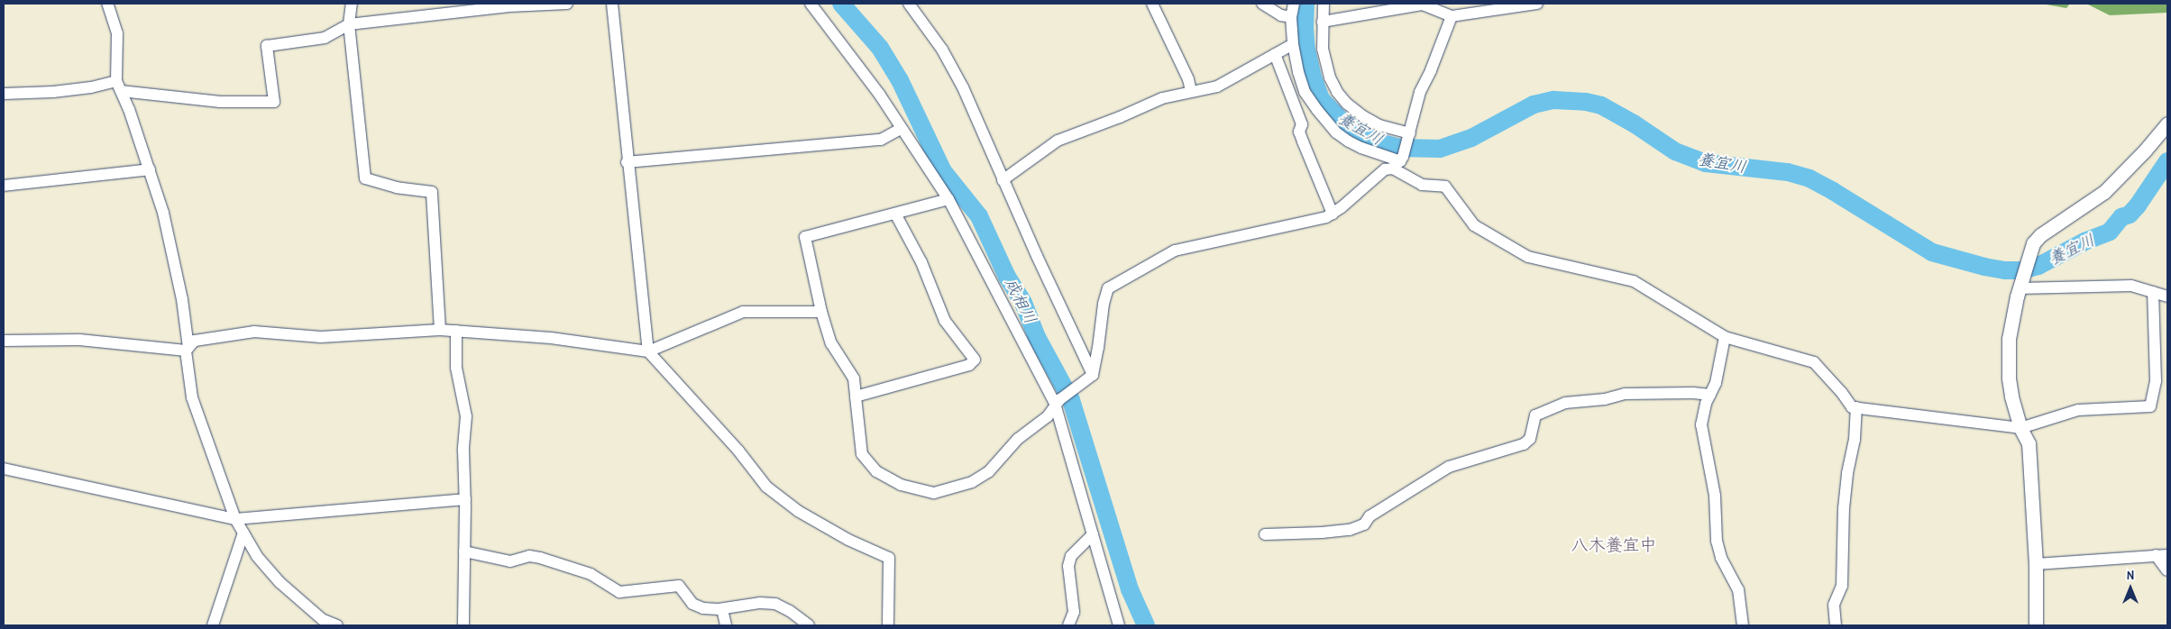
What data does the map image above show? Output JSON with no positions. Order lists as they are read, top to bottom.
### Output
{
  "districts": ["八木養宜中"],
  "water": ["養宜川", "成相川"],
  "north": "top"
}
